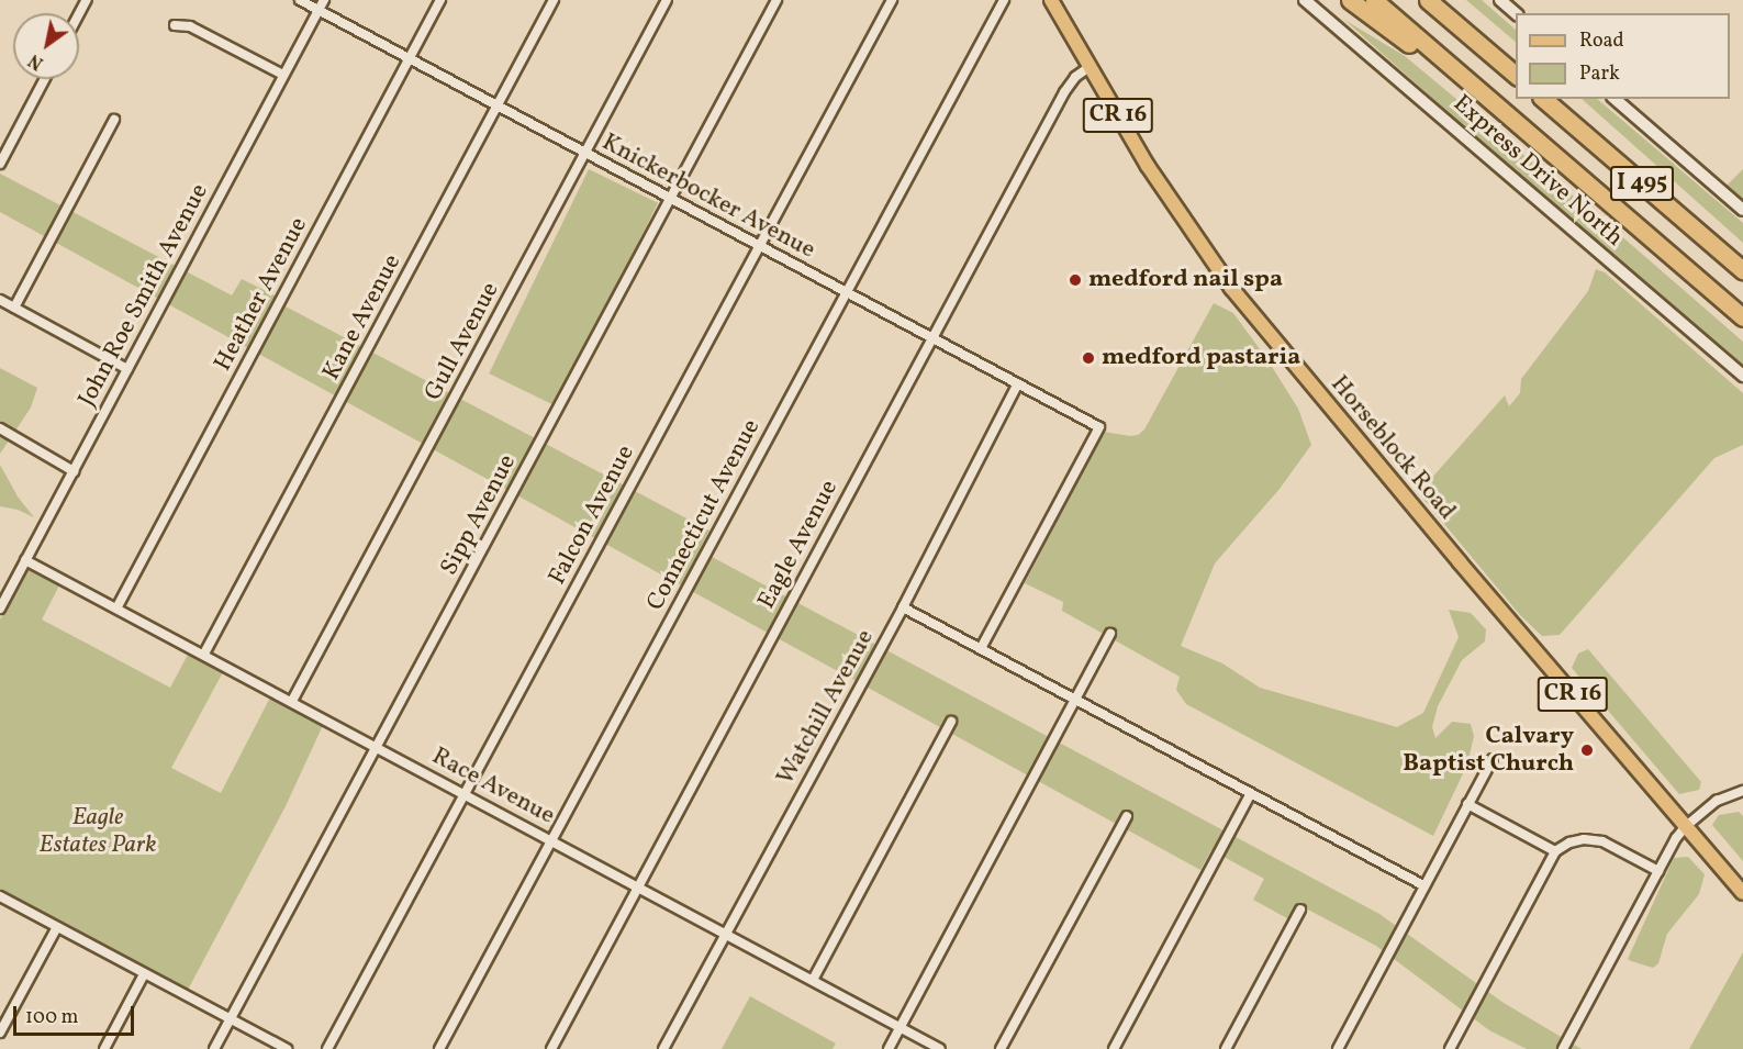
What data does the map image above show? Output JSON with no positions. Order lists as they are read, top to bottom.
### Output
{
  "streets": {
    "highway": ["I 495"],
    "main road": ["CR 16", "Express Drive North", "Horseblock Road"],
    "street": [
      "Knickerbocker Avenue",
      "Heather Avenue",
      "John Roe Smith Avenue",
      "Kane Avenue",
      "Gull Avenue",
      "Sipp Avenue",
      "Falcon Avenue",
      "Connecticut Avenue",
      "Eagle Avenue",
      "Watchill Avenue",
      "Race Avenue"
    ]
  },
  "crossings": [
    ["Knickerbocker Avenue", "Heather Avenue"],
    ["Knickerbocker Avenue", "John Roe Smith Avenue"],
    ["Knickerbocker Avenue", "Kane Avenue"],
    ["Knickerbocker Avenue", "Gull Avenue"],
    ["Knickerbocker Avenue", "Sipp Avenue"],
    ["Knickerbocker Avenue", "Falcon Avenue"],
    ["Knickerbocker Avenue", "Connecticut Avenue"],
    ["Knickerbocker Avenue", "Eagle Avenue"],
    ["Knickerbocker Avenue", "Watchill Avenue"],
    ["Heather Avenue", "Race Avenue"],
    ["John Roe Smith Avenue", "Race Avenue"],
    ["Kane Avenue", "Race Avenue"],
    ["Gull Avenue", "Race Avenue"],
    ["Horseblock Road", "Eagle Avenue"],
    ["Sipp Avenue", "Race Avenue"],
    ["Falcon Avenue", "Race Avenue"],
    ["Connecticut Avenue", "Race Avenue"],
    ["Eagle Avenue", "Race Avenue"],
    ["Watchill Avenue", "Race Avenue"]
  ],
  "parks": ["Eagle Estates Park"],
  "places": ["medford nail spa", "medford pastaria", "Calvary Baptist Church"],
  "legend": ["Road", "Park"],
  "scale_bar": "100 m",
  "north": "bottom left"
}
